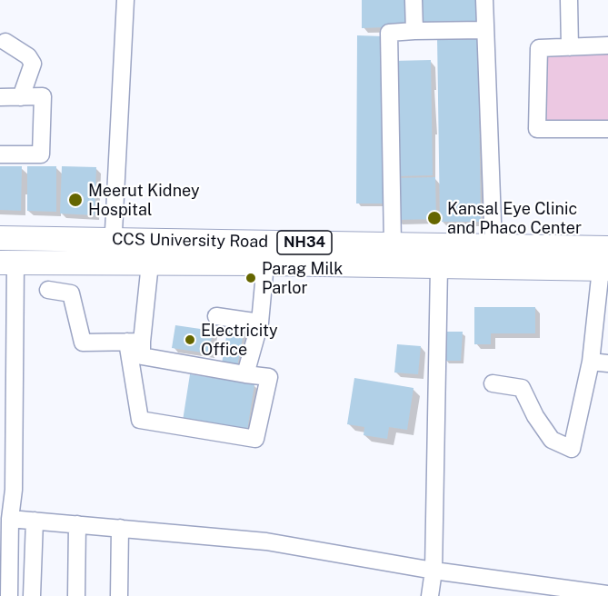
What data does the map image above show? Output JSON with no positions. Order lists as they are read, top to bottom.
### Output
{
  "streets": {
    "highway": ["CCS University Road", "NH34"]
  },
  "places": [
    "Meerut Kidney Hospital",
    "Kansal Eye Clinic and Phaco Center",
    "Parag Milk Parlor",
    "Electricity Office"
  ]
}
